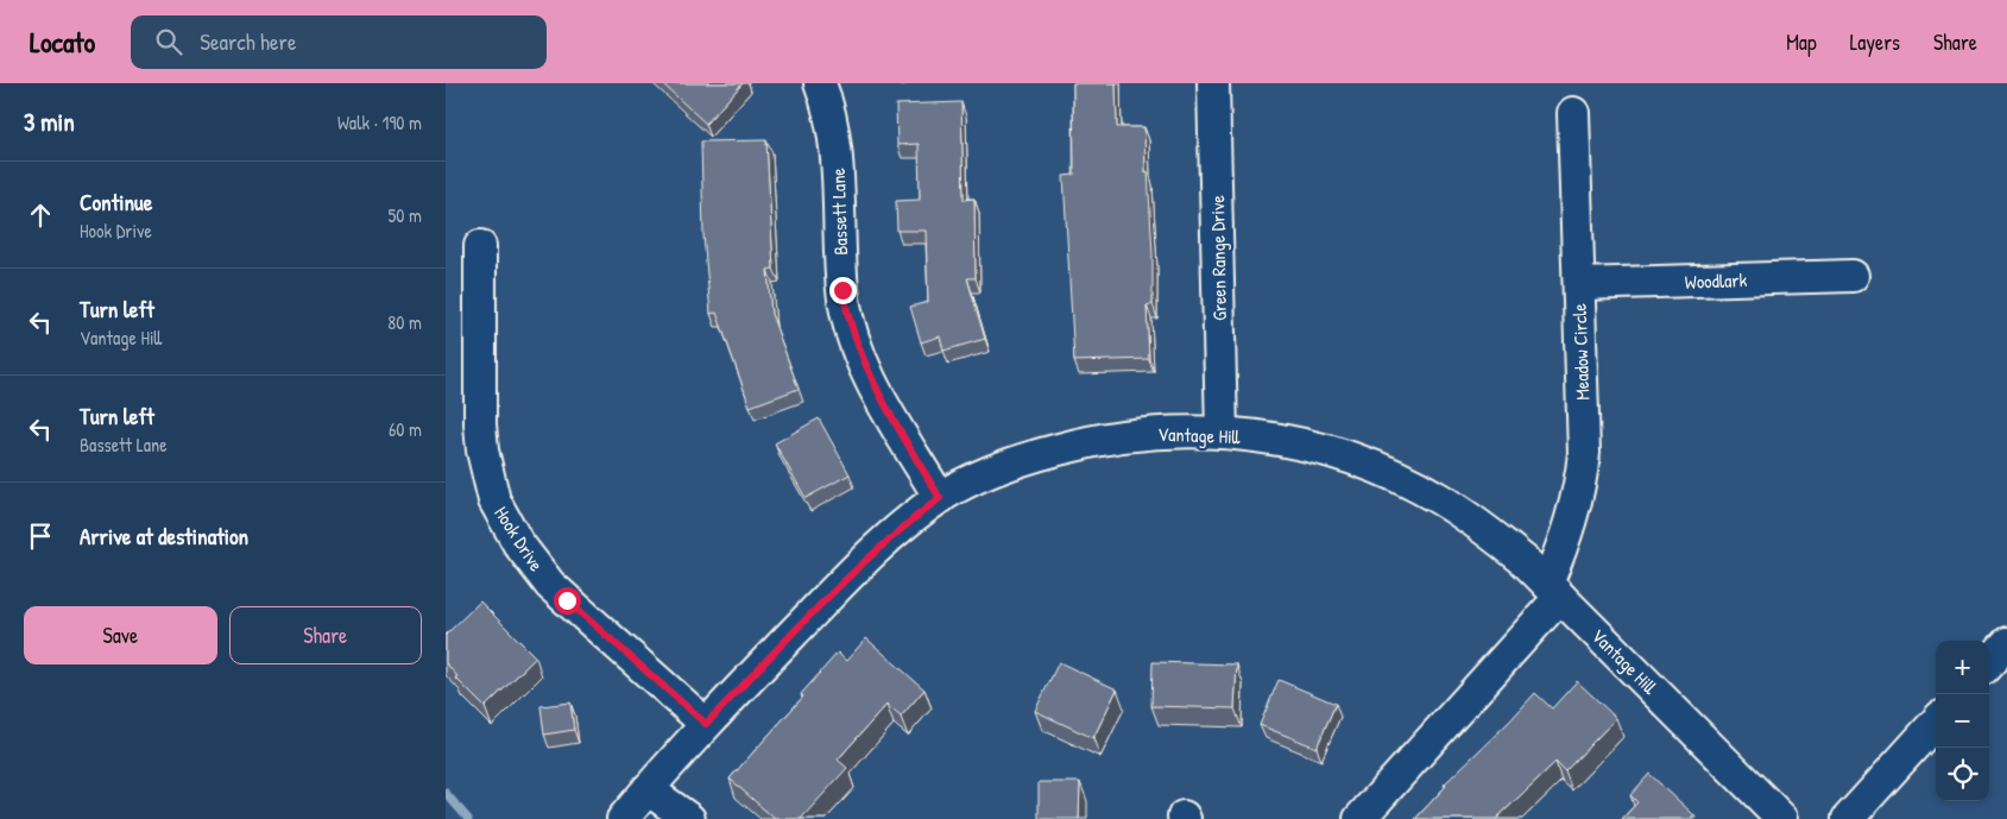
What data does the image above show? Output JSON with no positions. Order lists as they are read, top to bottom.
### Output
{
  "streets": {
    "street": [
      "Bassett Lane",
      "Green Range Drive",
      "Woodlark",
      "Meadow Circle",
      "Vantage Hill",
      "Hook Drive"
    ]
  },
  "crossings": [
    ["Bassett Lane", "Vantage Hill"],
    ["Green Range Drive", "Vantage Hill"],
    ["Woodlark", "Meadow Circle"],
    ["Meadow Circle", "Vantage Hill"],
    ["Vantage Hill", "Hook Drive"]
  ],
  "page": {
    "header": "Locato",
    "search": "Search here",
    "nav": ["Map", "Layers", "Share"],
    "heading": ["3 min", "Walk · 190 m"],
    "list": [
      ["Continue", "Hook Drive", "50 m"],
      ["Turn left", "Vantage Hill", "80 m"],
      ["Turn left", "Bassett Lane", "60 m"],
      "Arrive at destination"
    ],
    "buttons": ["Save", "Share"],
    "map_buttons": ["+", "−"]
  }
}
